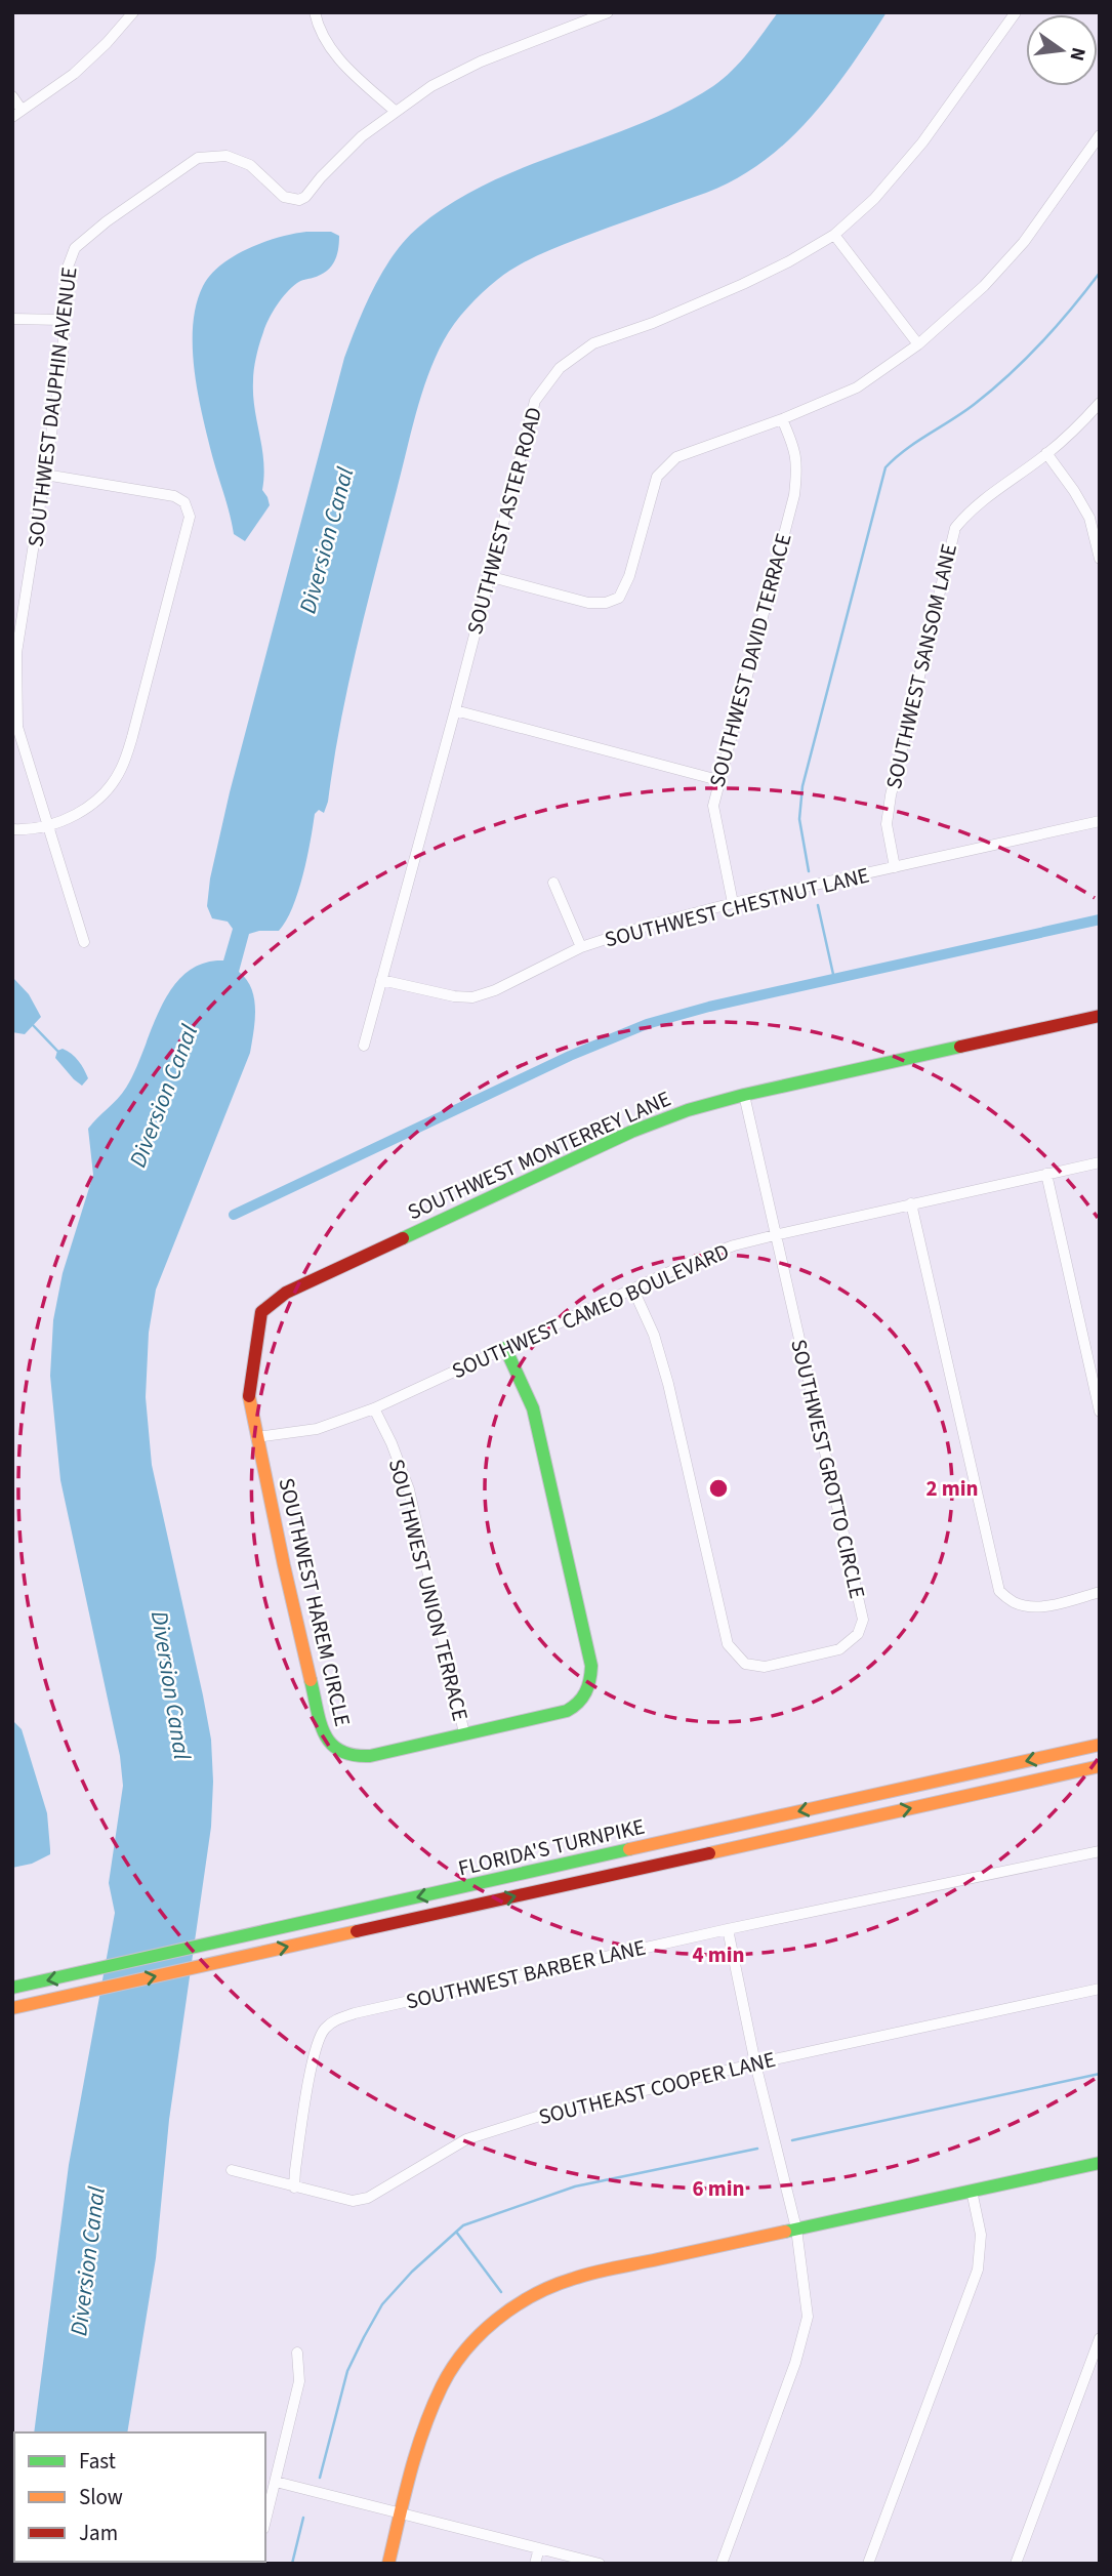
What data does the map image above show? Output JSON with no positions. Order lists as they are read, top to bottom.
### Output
{
  "streets": {
    "main road": ["SOUTHWEST MONTERREY LANE", "SOUTHWEST HAREM CIRCLE", "FLORIDA'S TURNPIKE"],
    "street": [
      "SOUTHWEST DAUPHIN AVENUE",
      "SOUTHWEST ASTER ROAD",
      "SOUTHWEST DAVID TERRACE",
      "SOUTHWEST SANSOM LANE",
      "SOUTHWEST CHESTNUT LANE",
      "SOUTHWEST CAMEO BOULEVARD",
      "SOUTHWEST GROTTO CIRCLE",
      "SOUTHWEST UNION TERRACE",
      "SOUTHWEST BARBER LANE",
      "SOUTHEAST COOPER LANE"
    ]
  },
  "crossings": [
    ["SOUTHWEST ASTER ROAD", "SOUTHWEST CHESTNUT LANE"],
    ["SOUTHWEST DAVID TERRACE", "SOUTHWEST CHESTNUT LANE"],
    ["SOUTHWEST SANSOM LANE", "SOUTHWEST CHESTNUT LANE"],
    ["SOUTHWEST MONTERREY LANE", "SOUTHWEST GROTTO CIRCLE"],
    ["SOUTHWEST MONTERREY LANE", "SOUTHWEST HAREM CIRCLE"],
    ["SOUTHWEST CAMEO BOULEVARD", "SOUTHWEST GROTTO CIRCLE"],
    ["SOUTHWEST CAMEO BOULEVARD", "SOUTHWEST UNION TERRACE"],
    ["SOUTHWEST CAMEO BOULEVARD", "SOUTHWEST HAREM CIRCLE"],
    ["SOUTHWEST UNION TERRACE", "SOUTHWEST HAREM CIRCLE"],
    ["SOUTHWEST BARBER LANE", "SOUTHEAST COOPER LANE"]
  ],
  "water": ["Diversion Canal"],
  "legend": ["Fast", "Slow", "Jam"],
  "north": "right",
  "rings": ["2 min", "4 min", "6 min"]
}
